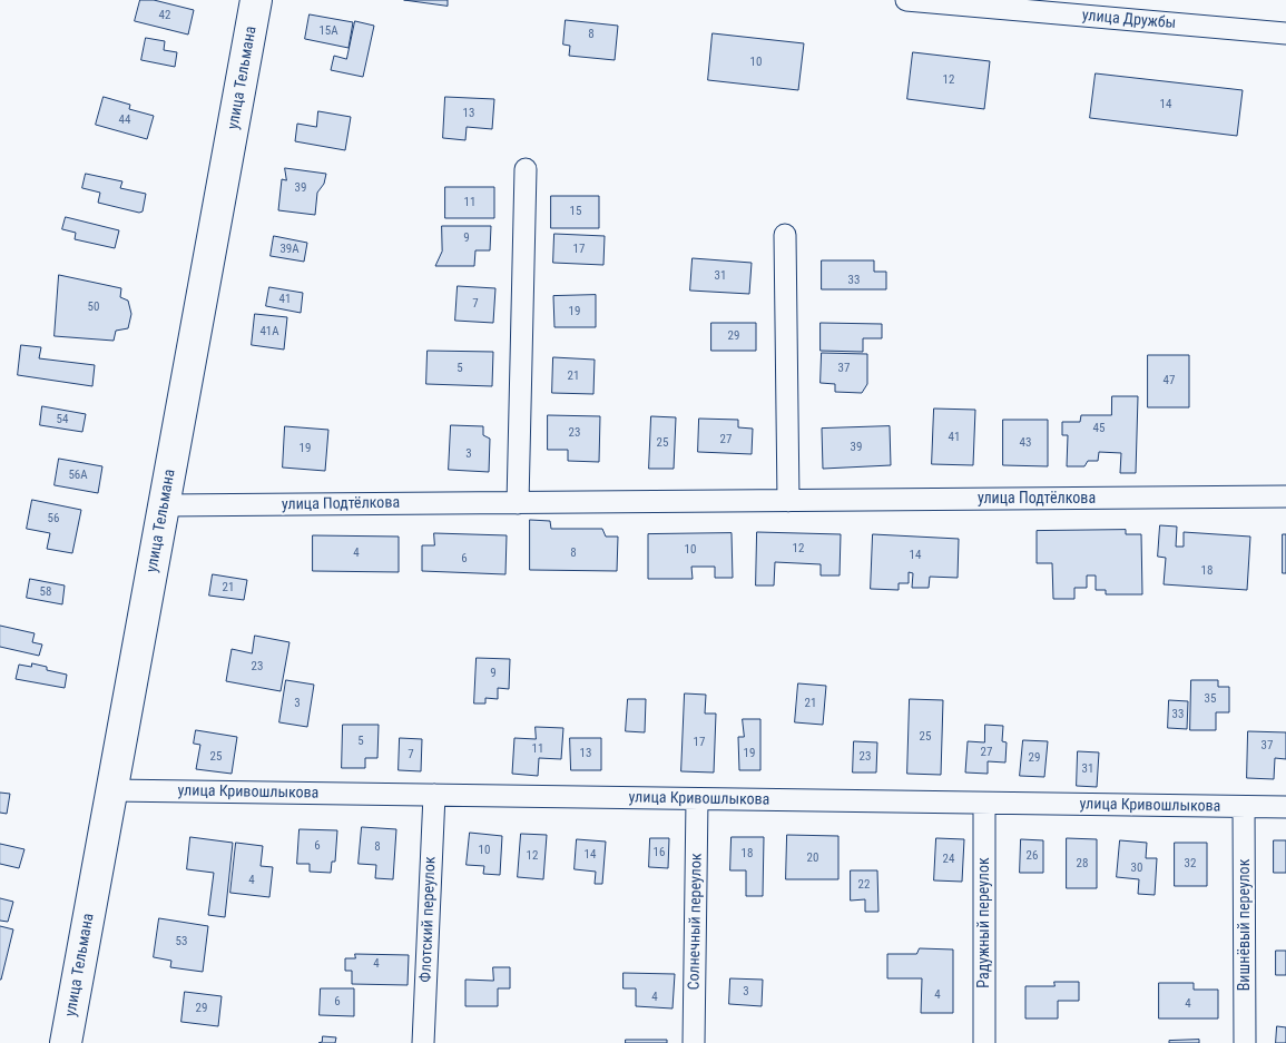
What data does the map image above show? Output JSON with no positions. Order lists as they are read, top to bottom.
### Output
{
  "streets": {
    "main road": ["улица Тельмана"],
    "street": [
      "улица Дружбы",
      "улица Подтёлкова",
      "улица Кривошлыкова",
      "Флотский переулок",
      "Солнечный переулок",
      "Радужный переулок",
      "Вишнёвый переулок"
    ]
  },
  "crossings": [
    ["улица Тельмана", "улица Подтёлкова"],
    ["улица Тельмана", "улица Кривошлыкова"],
    ["улица Кривошлыкова", "Флотский переулок"],
    ["улица Кривошлыкова", "Солнечный переулок"],
    ["улица Кривошлыкова", "Радужный переулок"],
    ["улица Кривошлыкова", "Вишнёвый переулок"]
  ],
  "house_numbers": [
    "42",
    "15А",
    "8",
    "10",
    "12",
    "14",
    "13",
    "44",
    "39",
    "11",
    "15",
    "9",
    "39А",
    "17",
    "31",
    "33",
    "41",
    "7",
    "50",
    "19",
    "41А",
    "29",
    "5",
    "37",
    "21",
    "47",
    "54",
    "45",
    "23",
    "41",
    "27",
    "25",
    "43",
    "39",
    "19",
    "3",
    "56А",
    "56",
    "12",
    "10",
    "4",
    "8",
    "14",
    "6",
    "18",
    "21",
    "58",
    "23",
    "9",
    "35",
    "3",
    "21",
    "33",
    "25",
    "5",
    "17",
    "37",
    "11",
    "27",
    "13",
    "19",
    "7",
    "25",
    "23",
    "29",
    "31",
    "6",
    "8",
    "10",
    "16",
    "18",
    "14",
    "12",
    "26",
    "20",
    "24",
    "28",
    "32",
    "30",
    "4",
    "22",
    "53",
    "4",
    "3",
    "4",
    "4",
    "6",
    "4",
    "29"
  ]
}
